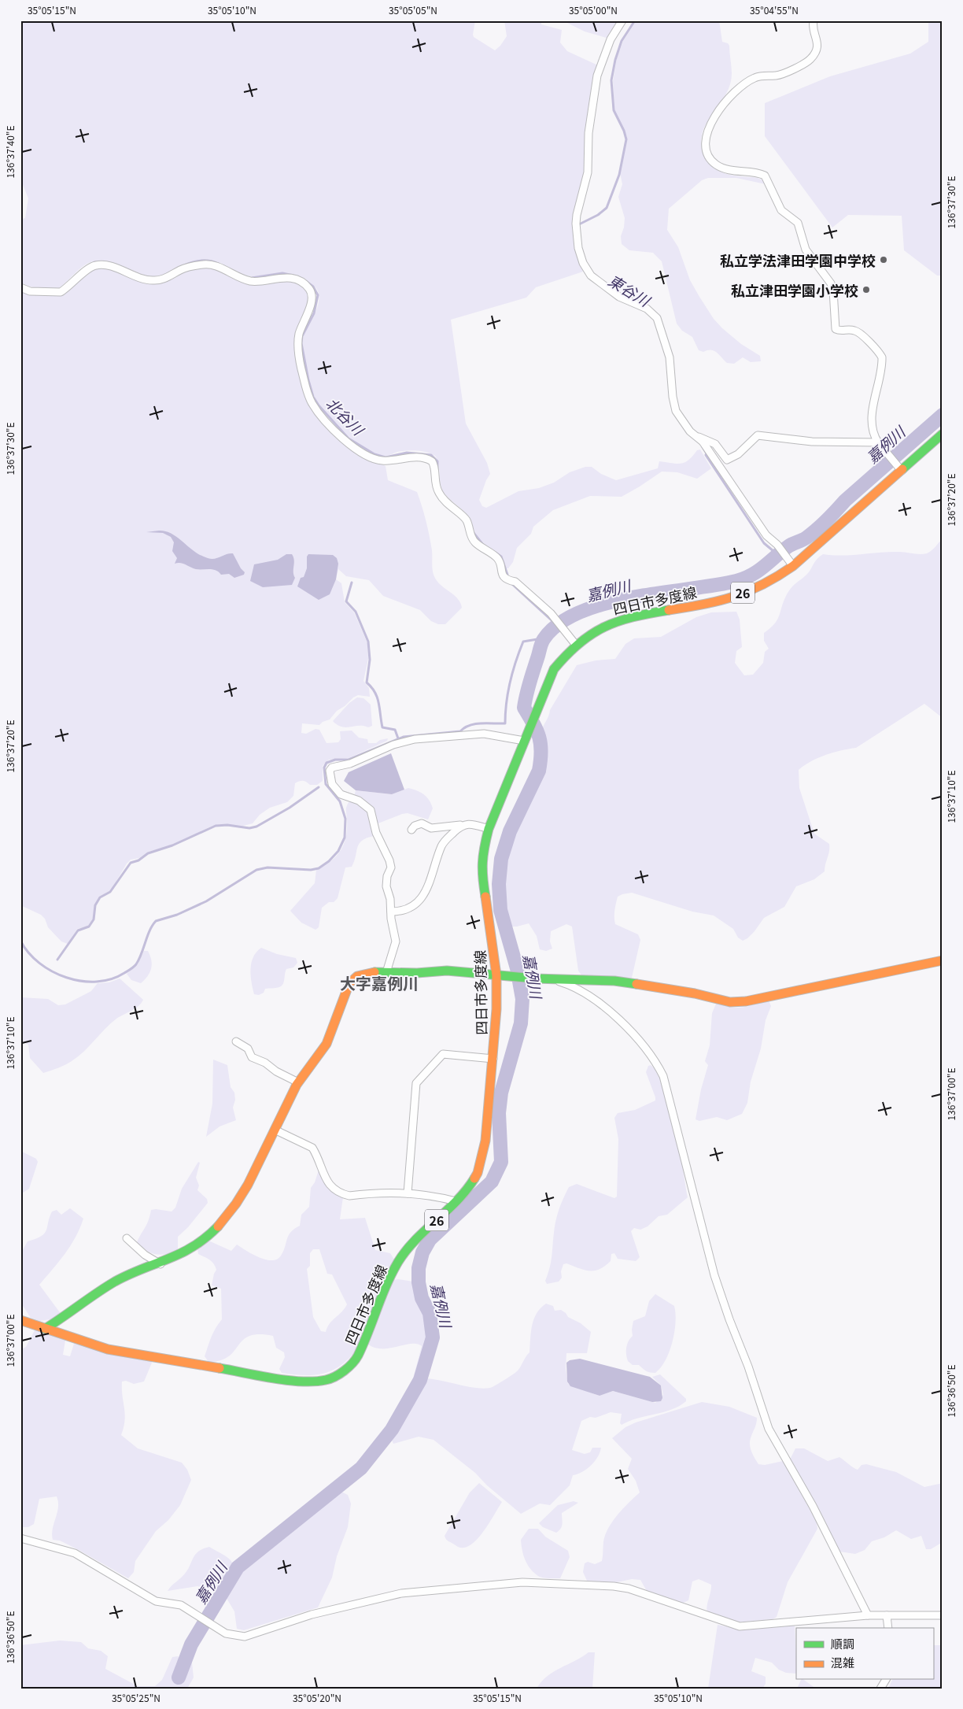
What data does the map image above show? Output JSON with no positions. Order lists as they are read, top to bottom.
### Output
{
  "streets": {
    "main road": ["26", "四日市多度線"]
  },
  "districts": ["大字嘉例川"],
  "water": ["東谷川", "北谷川", "嘉例川"],
  "places": ["私立学法津田学園中学校", "私立津田学園小学校"],
  "legend": ["順調", "混雑"],
  "coordinates": [
    "35°05'15\"N",
    "35°05'10\"N",
    "35°05'05\"N",
    "35°05'00\"N",
    "35°04'55\"N",
    "136°37'40\"E",
    "136°37'30\"E",
    "136°37'20\"E",
    "136°37'10\"E",
    "136°37'00\"E",
    "136°36'50\"E",
    "35°05'25\"N",
    "35°05'20\"N"
  ]
}
